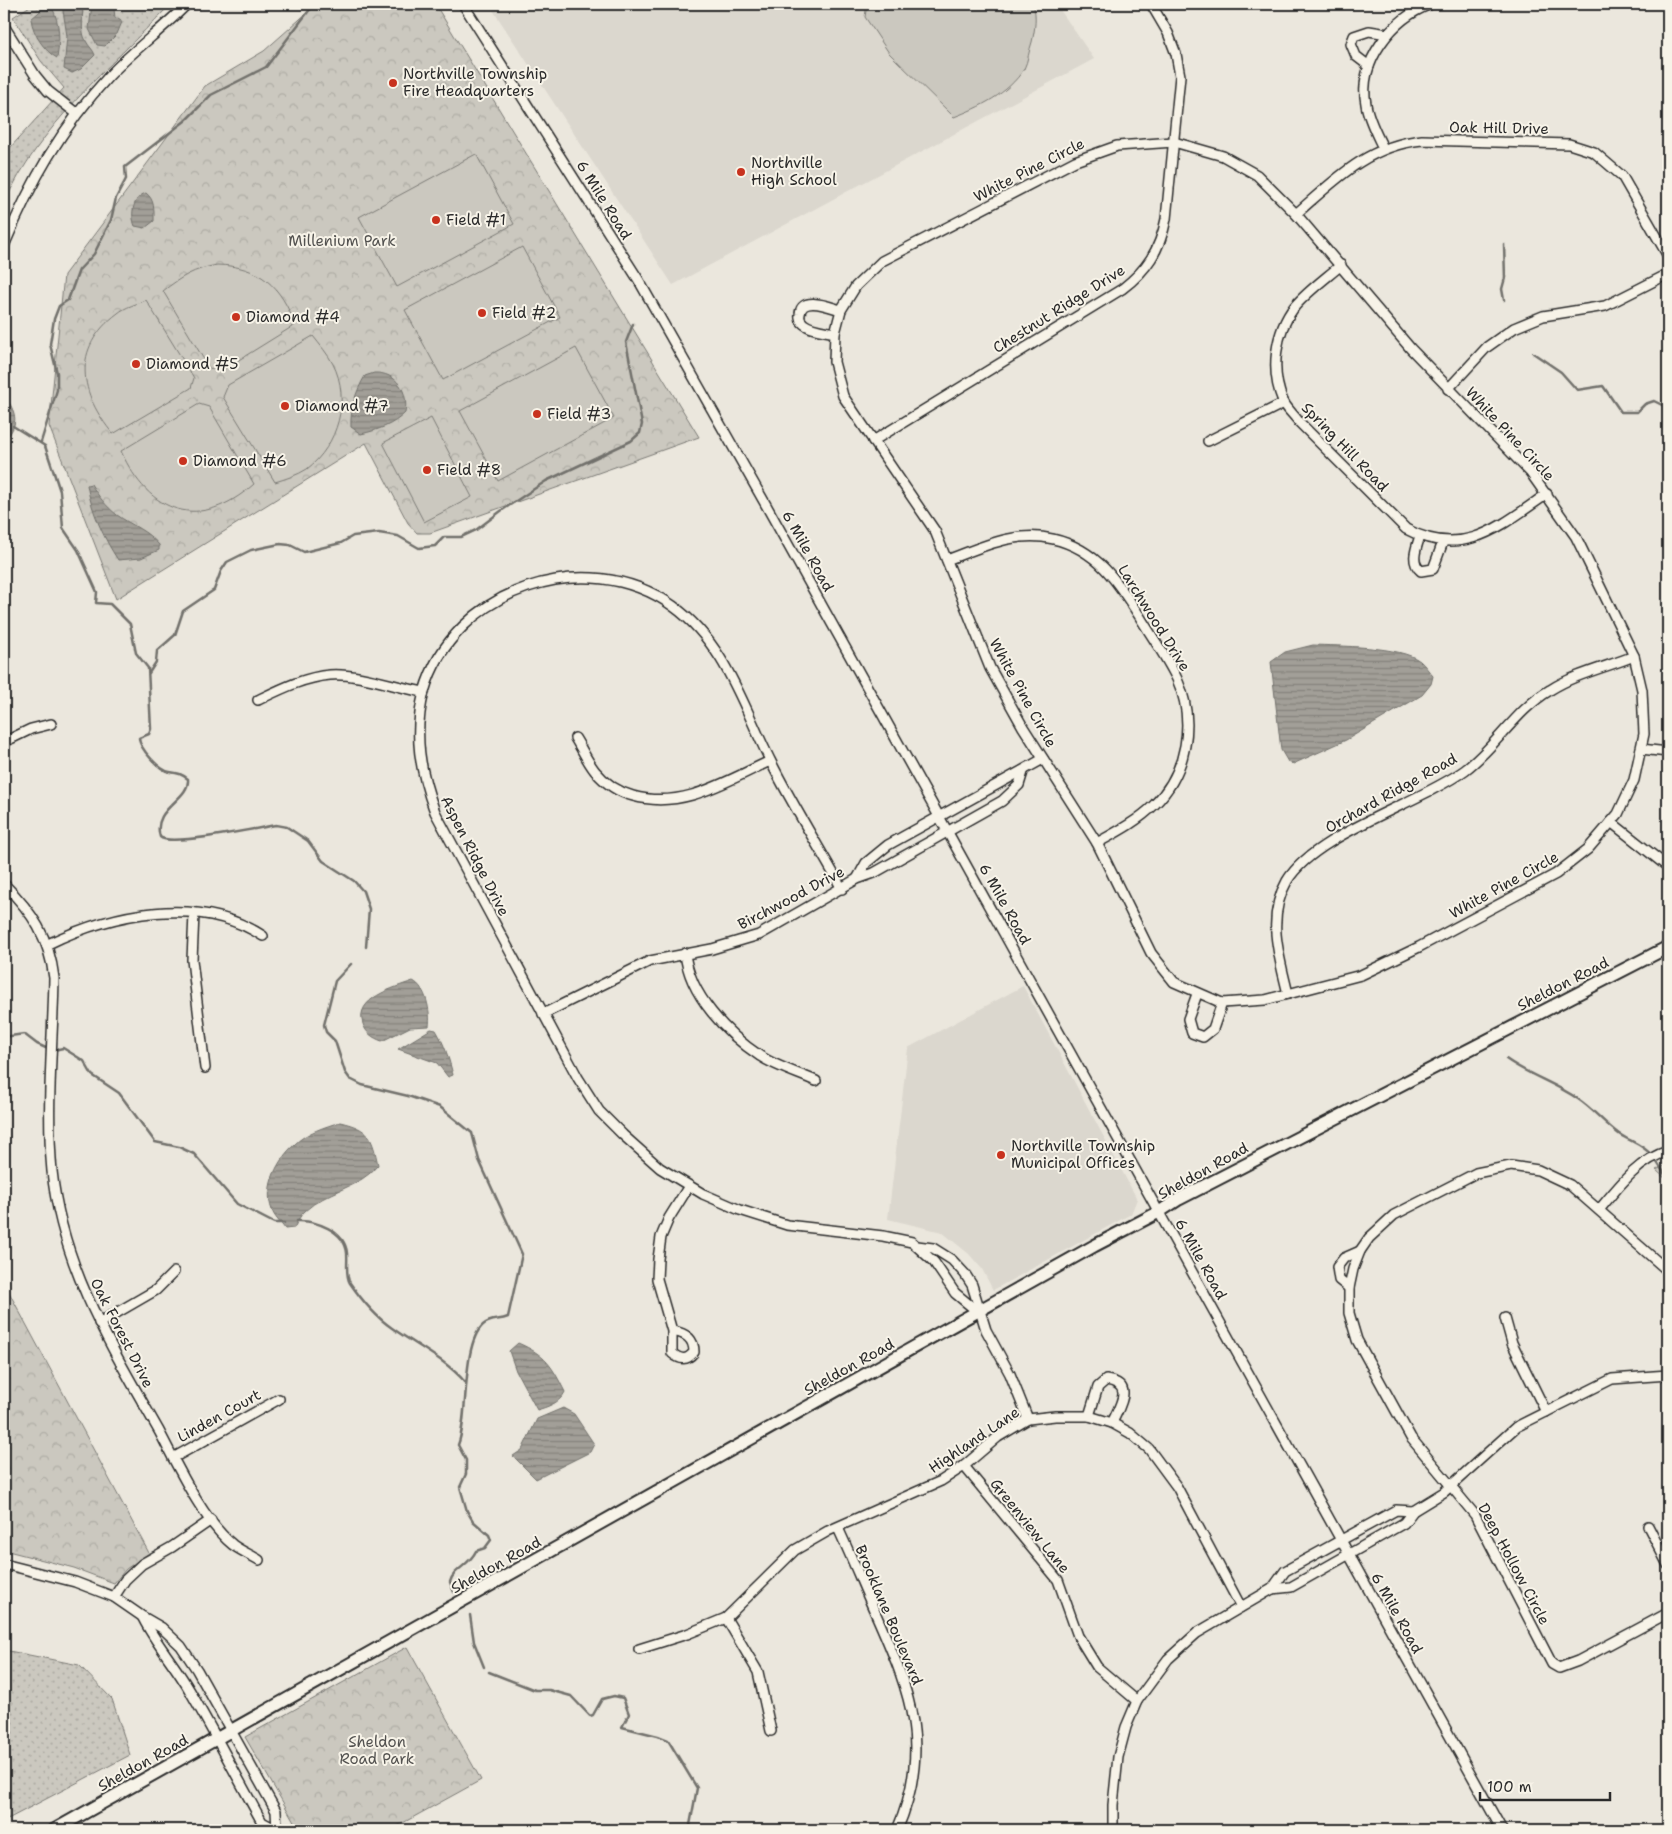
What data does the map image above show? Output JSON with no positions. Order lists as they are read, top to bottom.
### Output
{
  "streets": {
    "main road": ["Sheldon Road"],
    "street": [
      "Oak Hill Drive",
      "White Pine Circle",
      "6 Mile Road",
      "Chestnut Ridge Drive",
      "Spring Hill Road",
      "Larchwood Drive",
      "Orchard Ridge Road",
      "Aspen Ridge Drive",
      "Birchwood Drive",
      "Oak Forest Drive",
      "Linden Court",
      "Highland Lane",
      "Greenview Lane",
      "Deep Hollow Circle",
      "Brooklane Boulevard"
    ]
  },
  "crossings": [
    ["Oak Hill Drive", "White Pine Circle"],
    ["White Pine Circle", "Chestnut Ridge Drive"],
    ["White Pine Circle", "Spring Hill Road"],
    ["White Pine Circle", "Larchwood Drive"],
    ["White Pine Circle", "Orchard Ridge Road"],
    ["White Pine Circle", "Birchwood Drive"],
    ["6 Mile Road", "Birchwood Drive"],
    ["6 Mile Road", "Sheldon Road"],
    ["Aspen Ridge Drive", "Birchwood Drive"],
    ["Aspen Ridge Drive", "Sheldon Road"],
    ["Oak Forest Drive", "Linden Court"],
    ["Highland Lane", "Greenview Lane"],
    ["Highland Lane", "Brooklane Boulevard"]
  ],
  "parks": ["Millenium Park", "Sheldon Road Park"],
  "places": [
    "Northville Township Fire Headquarters",
    "Northville High School",
    "Field #1",
    "Field #2",
    "Diamond #4",
    "Diamond #5",
    "Diamond #7",
    "Field #3",
    "Diamond #6",
    "Field #8",
    "Northville Township Municipal Offices"
  ],
  "scale_bar": "100 m"
}
